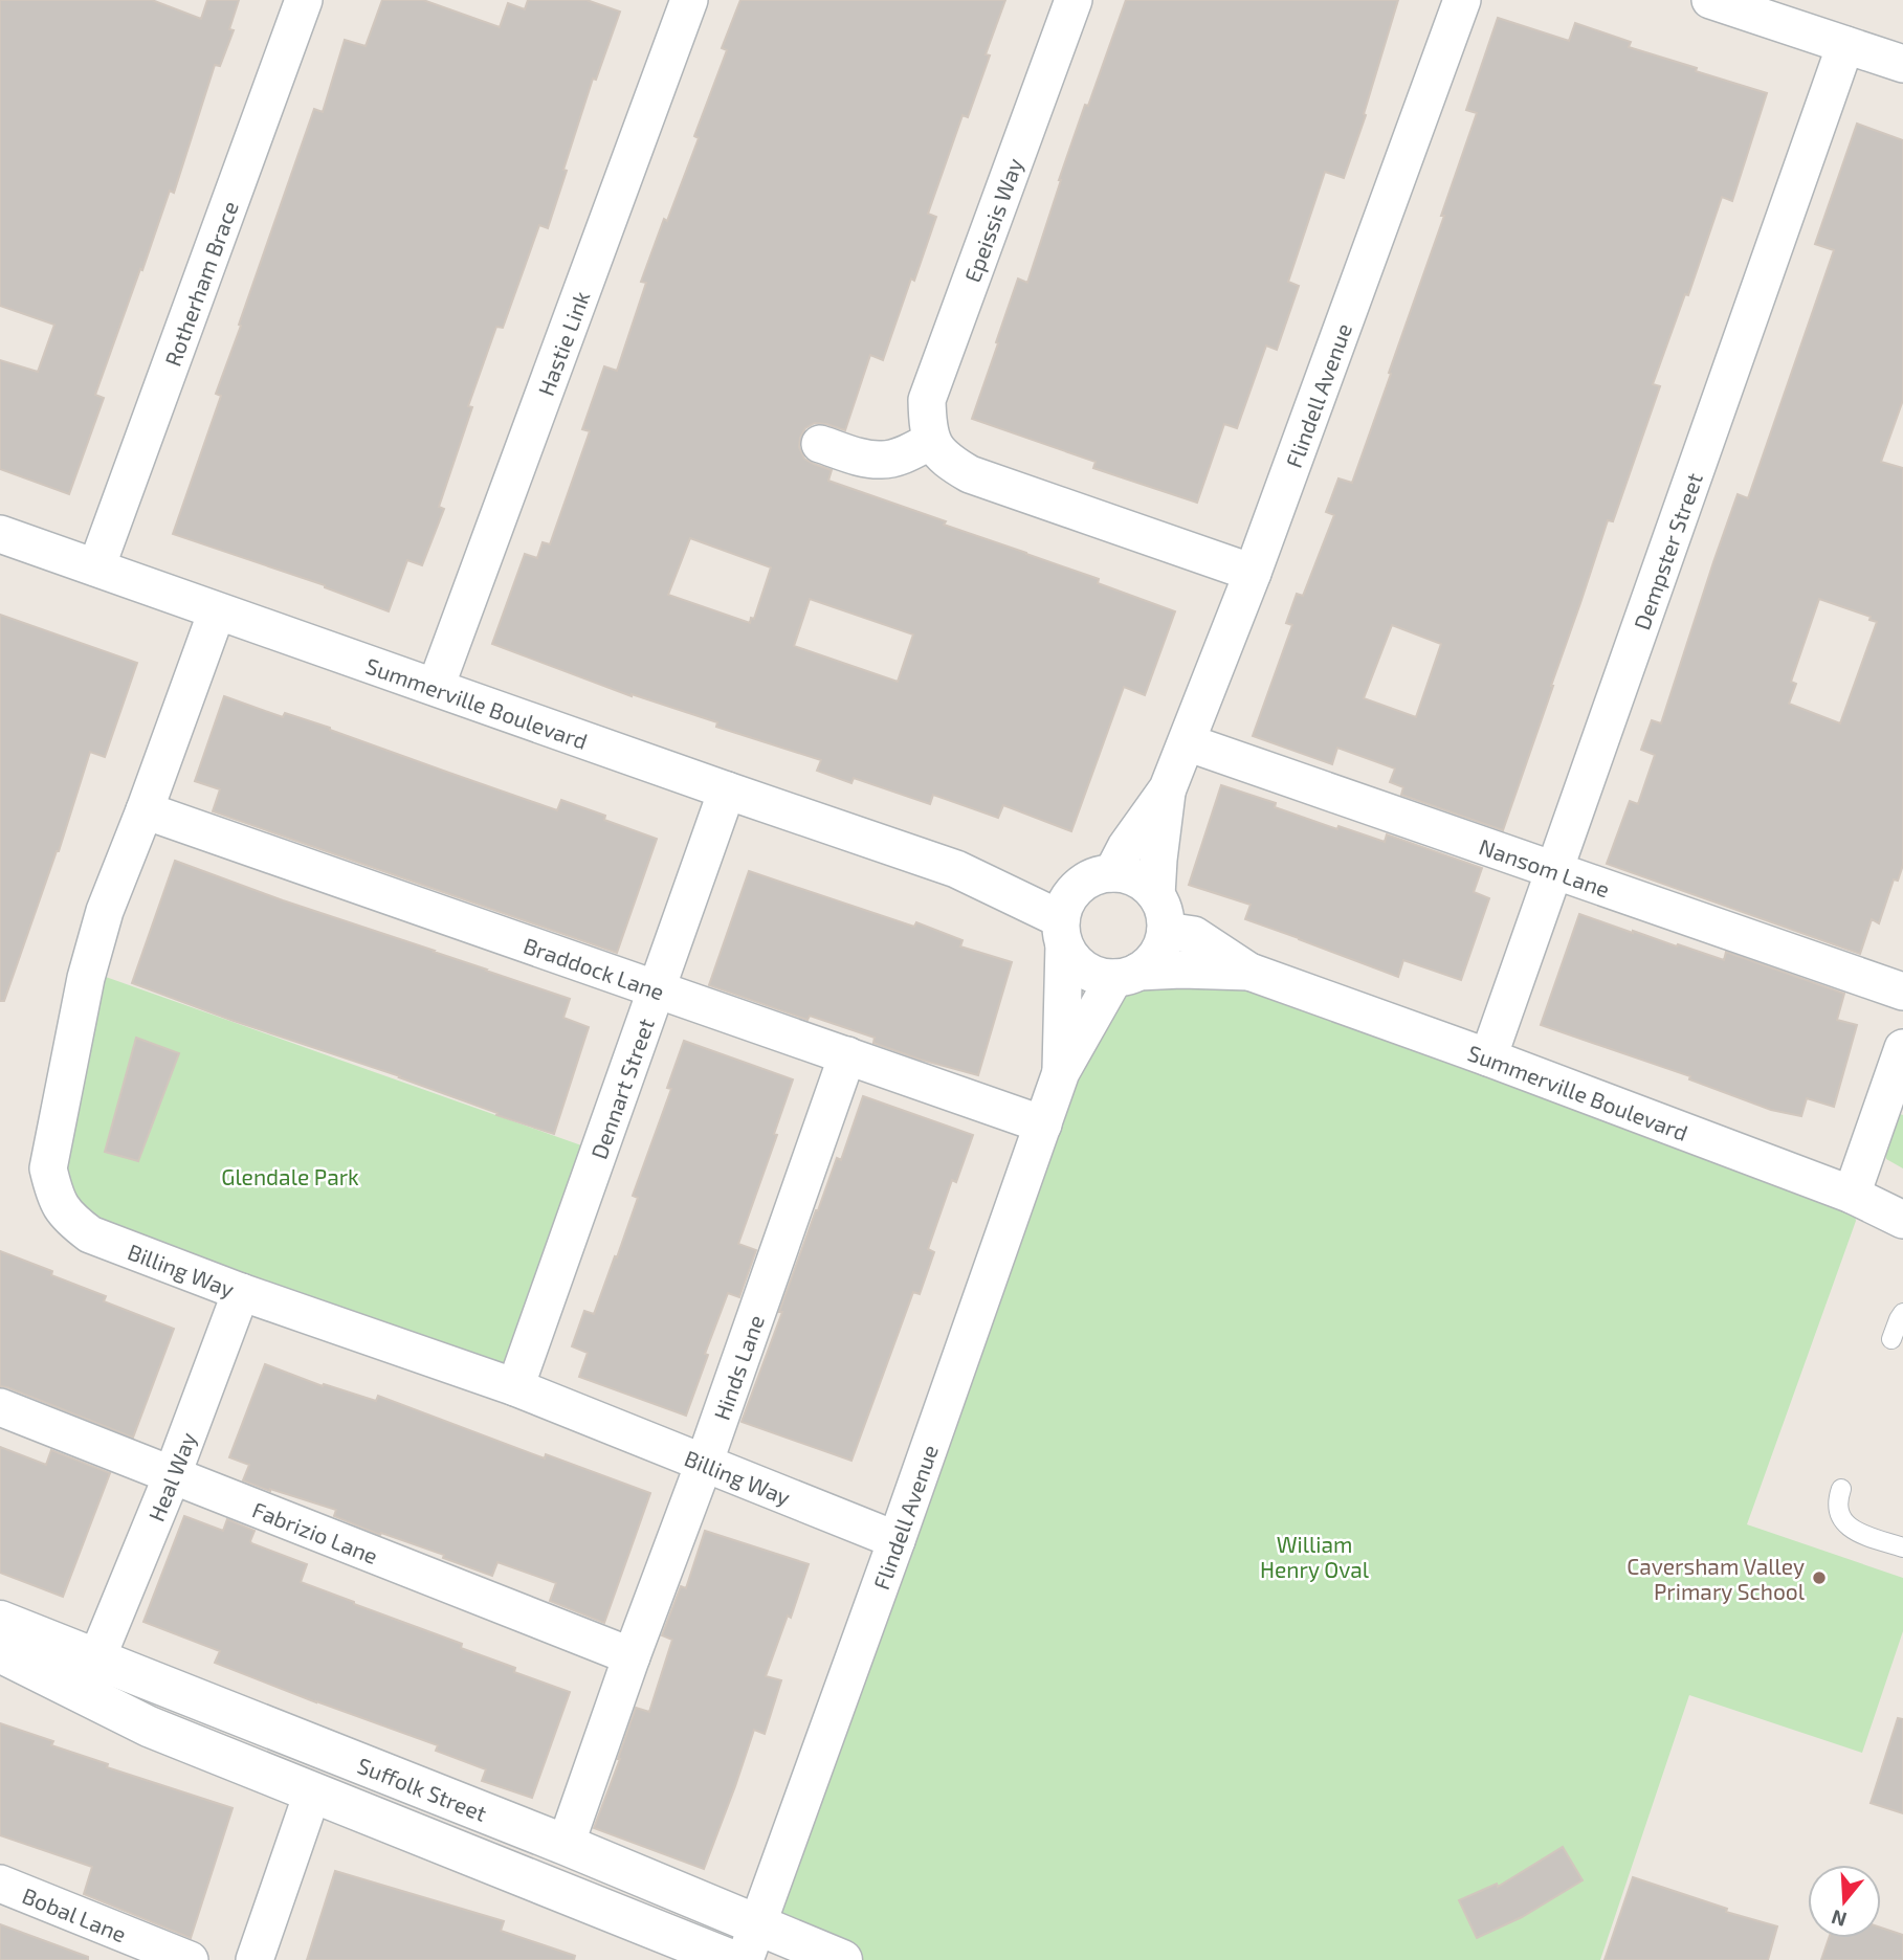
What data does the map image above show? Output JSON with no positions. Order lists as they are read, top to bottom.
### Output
{
  "streets": {
    "street": [
      "Epeissis Way",
      "Rotherham Brace",
      "Hastie Link",
      "Flindell Avenue",
      "Dempster Street",
      "Summerville Boulevard",
      "Nansom Lane",
      "Braddock Lane",
      "Dennart Street",
      "Billing Way",
      "Hinds Lane",
      "Heal Way",
      "Fabrizio Lane",
      "Suffolk Street",
      "Bobal Lane"
    ]
  },
  "crossings": [
    ["Rotherham Brace", "Summerville Boulevard"],
    ["Hastie Link", "Summerville Boulevard"],
    ["Flindell Avenue", "Summerville Boulevard"],
    ["Flindell Avenue", "Nansom Lane"],
    ["Flindell Avenue", "Braddock Lane"],
    ["Flindell Avenue", "Billing Way"],
    ["Flindell Avenue", "Suffolk Street"],
    ["Dempster Street", "Summerville Boulevard"],
    ["Dempster Street", "Nansom Lane"],
    ["Summerville Boulevard", "Dennart Street"],
    ["Summerville Boulevard", "Billing Way"],
    ["Braddock Lane", "Dennart Street"],
    ["Braddock Lane", "Billing Way"],
    ["Braddock Lane", "Hinds Lane"],
    ["Dennart Street", "Billing Way"],
    ["Billing Way", "Hinds Lane"],
    ["Billing Way", "Heal Way"],
    ["Hinds Lane", "Fabrizio Lane"],
    ["Hinds Lane", "Suffolk Street"],
    ["Heal Way", "Fabrizio Lane"],
    ["Heal Way", "Suffolk Street"]
  ],
  "parks": ["Glendale Park", "William Henry Oval"],
  "places": ["Caversham Valley Primary School"],
  "north": "bottom"
}
